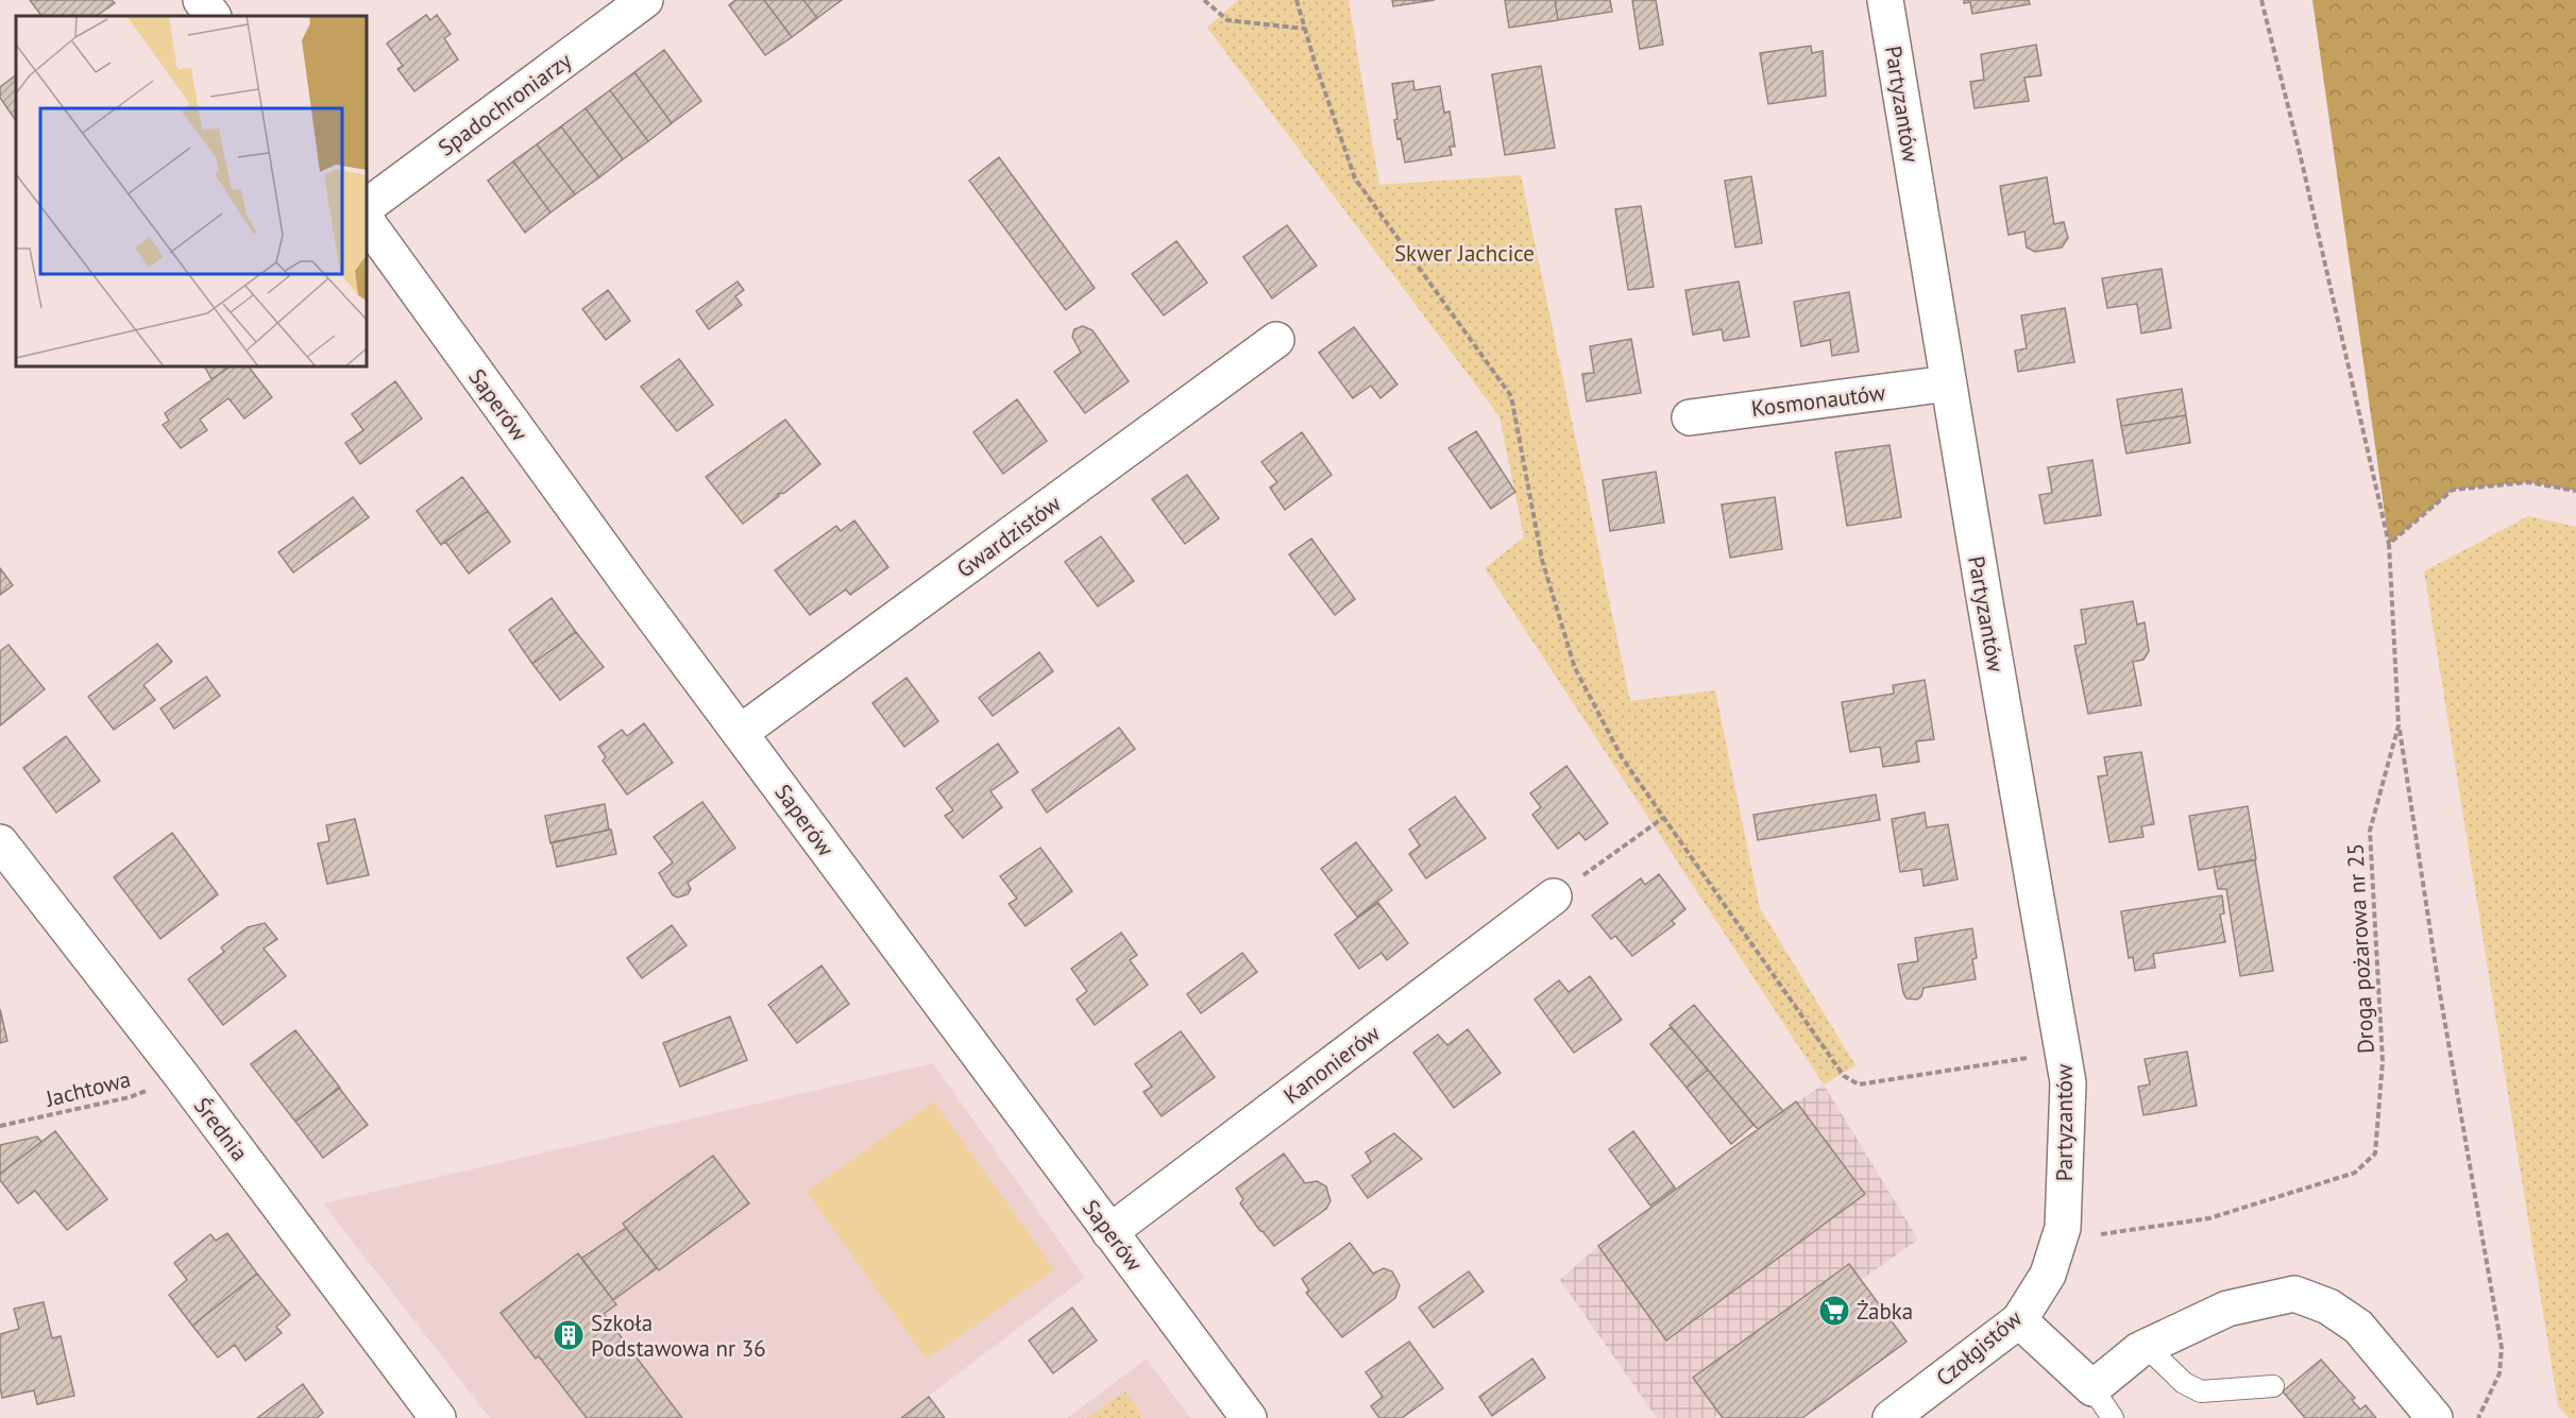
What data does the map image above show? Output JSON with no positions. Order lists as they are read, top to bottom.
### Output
{
  "streets": {
    "street": [
      "Spadochroniarzy",
      "Partyzantów",
      "Kosmonautów",
      "Saperów",
      "Gwardzistów",
      "Kanonierów",
      "Średnia",
      "Czołgistów"
    ],
    "path": ["Droga pożarowa nr 25", "Jachtowa"]
  },
  "crossings": [
    ["Partyzantów", "Kosmonautów"],
    ["Partyzantów", "Droga pożarowa nr 25"],
    ["Partyzantów", "Czołgistów"],
    ["Saperów", "Gwardzistów"],
    ["Saperów", "Kanonierów"],
    ["Droga pożarowa nr 25", "Czołgistów"],
    ["Jachtowa", "Średnia"]
  ],
  "parks": ["Skwer Jachcice"],
  "places": {
    "supermarket": ["Żabka"],
    "building": ["Szkoła Podstawowa nr 36"]
  }
}
